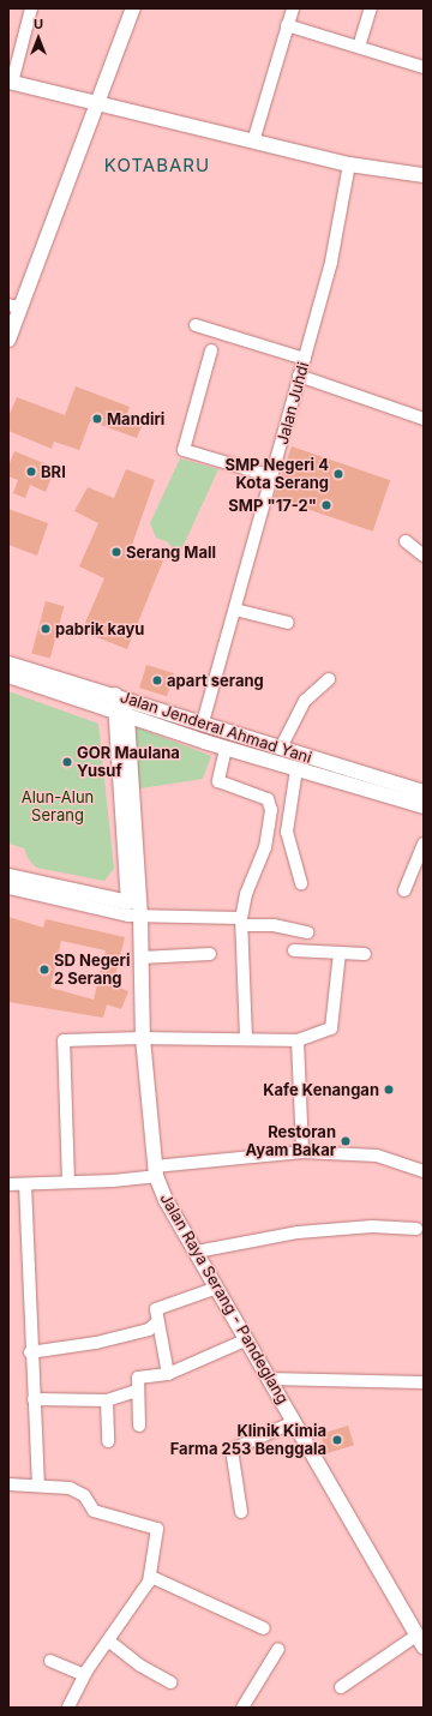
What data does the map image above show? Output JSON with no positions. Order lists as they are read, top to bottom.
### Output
{
  "streets": {
    "main road": ["Jalan Jenderal Ahmad Yani", "Jalan Raya Serang - Pandeglang"],
    "street": ["Jalan Juhdi"]
  },
  "crossings": [
    ["Jalan Juhdi", "Jalan Jenderal Ahmad Yani"]
  ],
  "districts": ["KOTABARU"],
  "parks": ["Alun-Alun Serang"],
  "places": [
    "Mandiri",
    "BRI",
    "SMP Negeri 4 Kota Serang",
    "SMP \"17-2\"",
    "Serang Mall",
    "pabrik kayu",
    "apart serang",
    "GOR Maulana Yusuf",
    "SD Negeri 2 Serang",
    "Kafe Kenangan",
    "Restoran Ayam Bakar",
    "Klinik Kimia Farma 253 Benggala"
  ],
  "north": "top"
}
